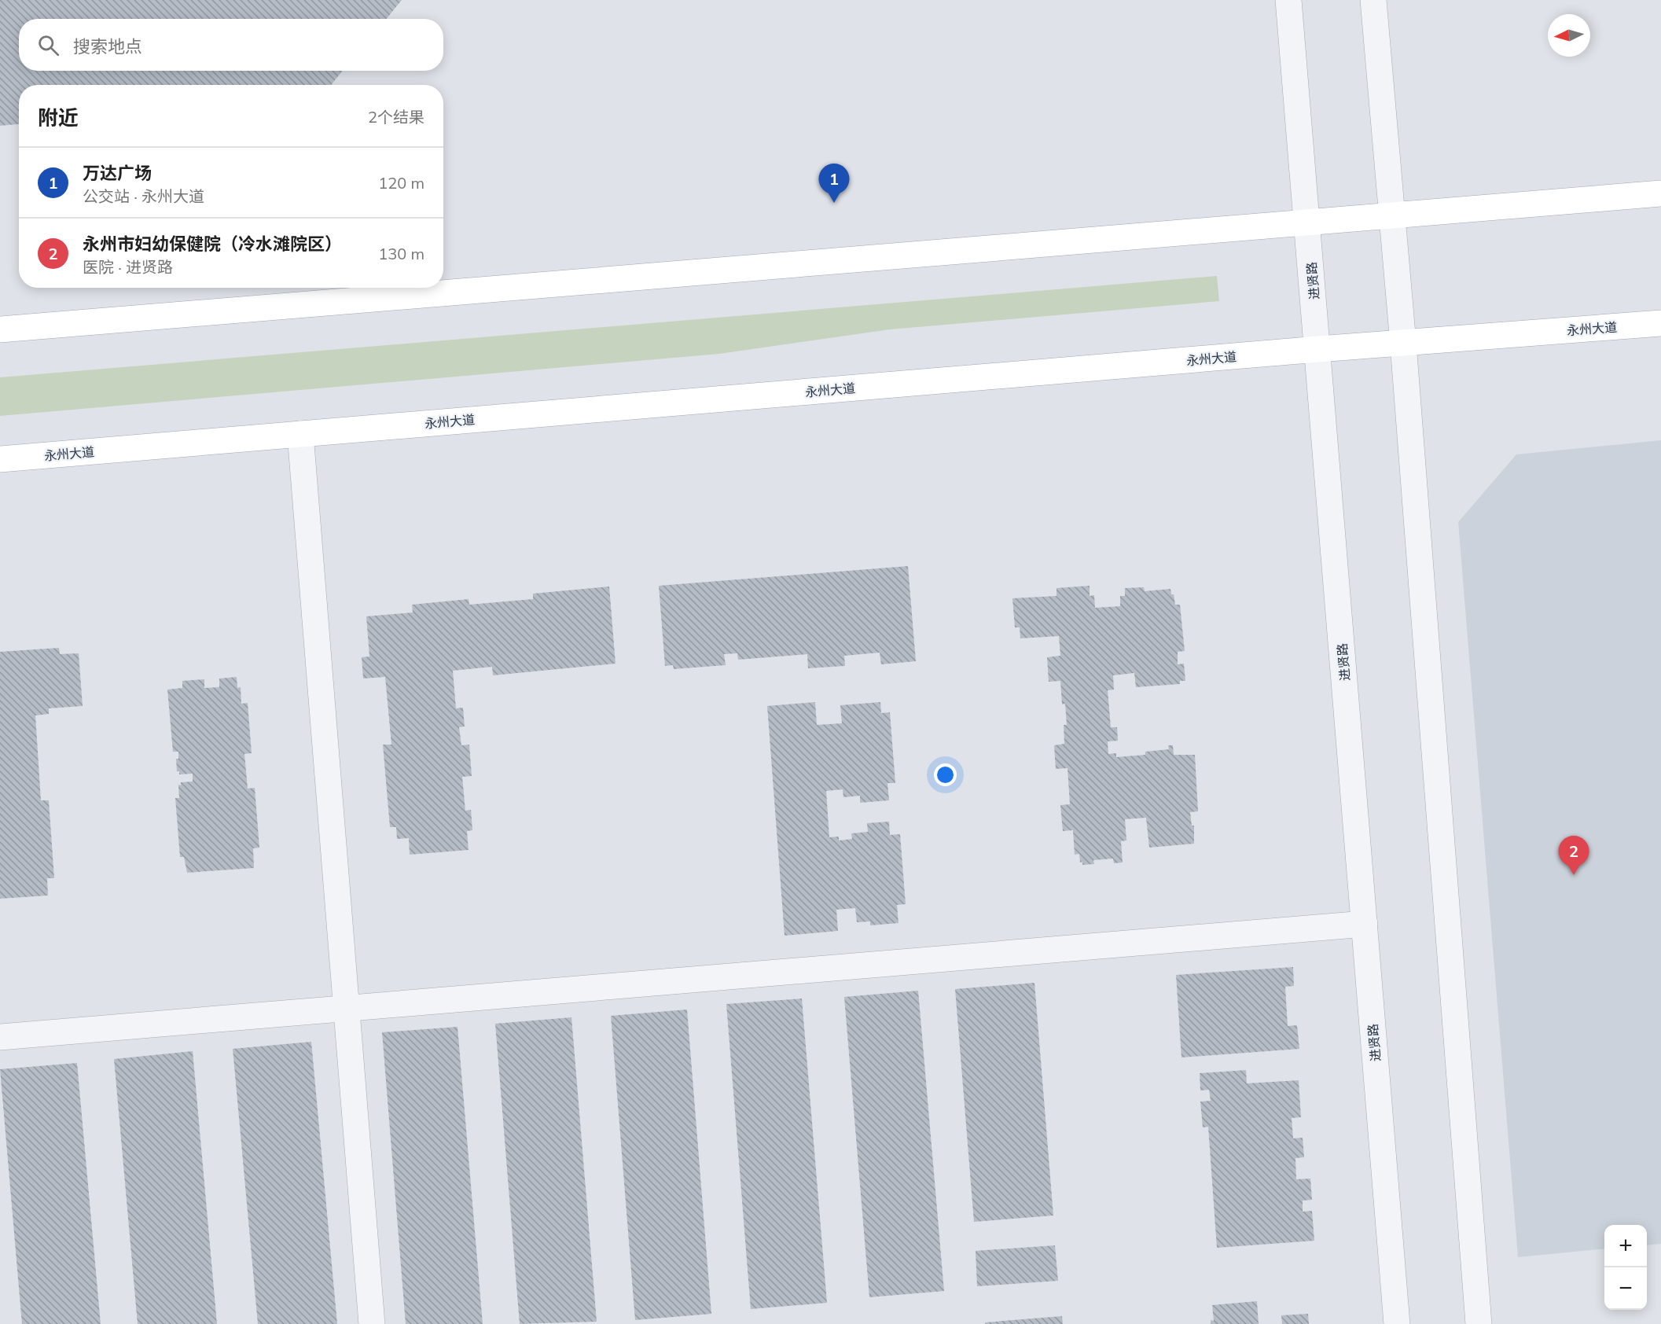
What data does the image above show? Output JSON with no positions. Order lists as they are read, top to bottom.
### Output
{
  "streets": {
    "main road": ["永州大道"],
    "street": ["进贤路"]
  },
  "crossings": [
    ["进贤路", "永州大道"]
  ],
  "north": "left",
  "page": {
    "search": "搜索地点",
    "heading": ["附近", "2个结果"],
    "list": [
      {
        "mark": "1",
        "name": "万达广场",
        "note": "公交站 · 永州大道",
        "value": "120 m"
      },
      {
        "mark": "2",
        "name": "永州市妇幼保健院（冷水滩院区）",
        "note": "医院 · 进贤路",
        "value": "130 m"
      }
    ],
    "pins": ["1", "2"],
    "map_buttons": ["+", "−"]
  }
}
